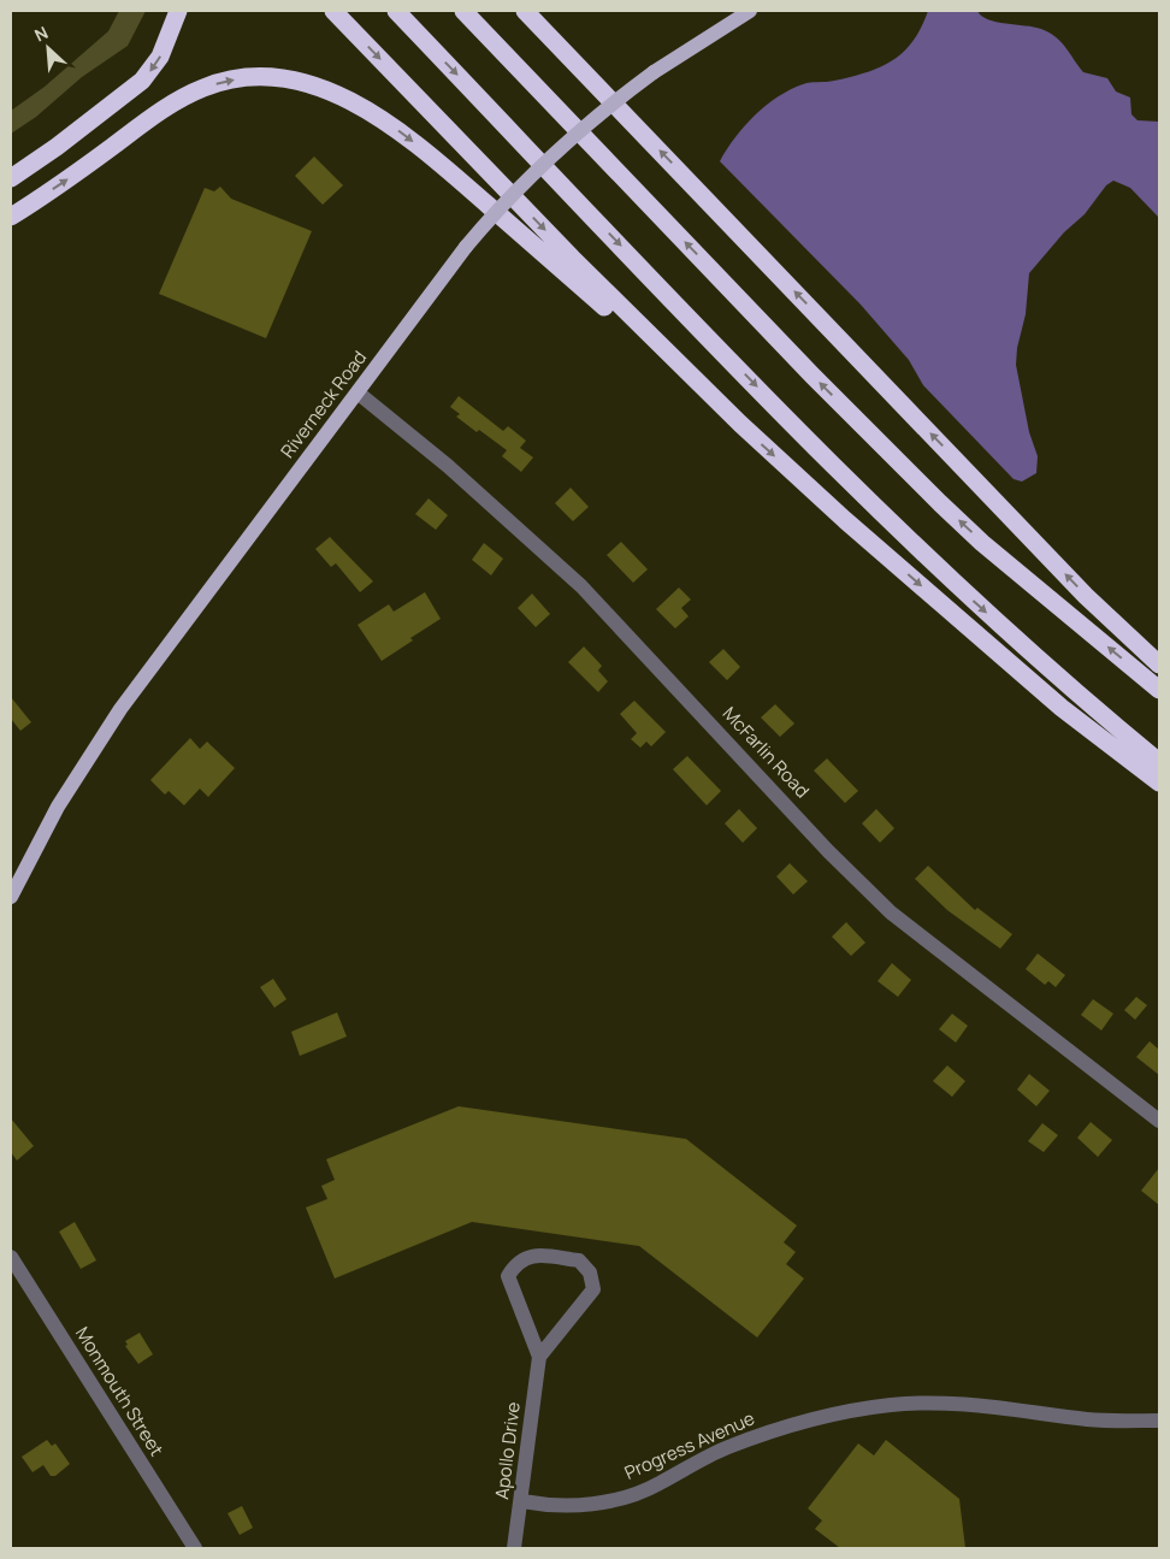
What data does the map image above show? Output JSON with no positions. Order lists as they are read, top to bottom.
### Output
{
  "streets": {
    "main road": ["Riverneck Road"],
    "street": [
      "McFarlin Road",
      "Monmouth Street",
      "Progress Avenue",
      "Apollo Drive"
    ]
  },
  "crossings": [
    ["Riverneck Road", "McFarlin Road"],
    ["Progress Avenue", "Apollo Drive"]
  ],
  "north": "top left"
}
